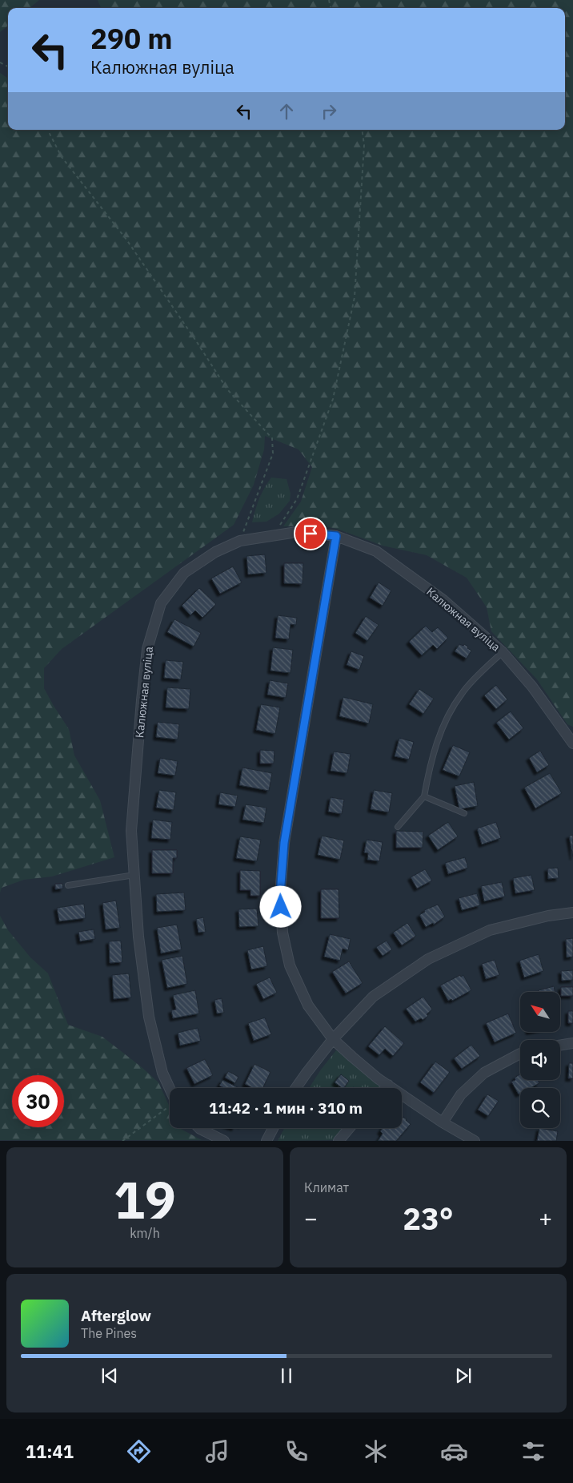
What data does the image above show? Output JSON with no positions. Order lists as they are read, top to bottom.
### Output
{
  "streets": {
    "street": ["Калюжная вуліца"]
  },
  "north": "top left",
  "page": {
    "turn": ["290 m", "Калюжная вуліца"],
    "limit": "30",
    "trip": "11:42 · 1 мин · 310 m",
    "tile": [
      ["19", "km/h"],
      "Климат"
    ],
    "heat": ["−", "23°", "+"],
    "song": ["Afterglow", "The Pines"],
    "tabs": "11:41"
  }
}
